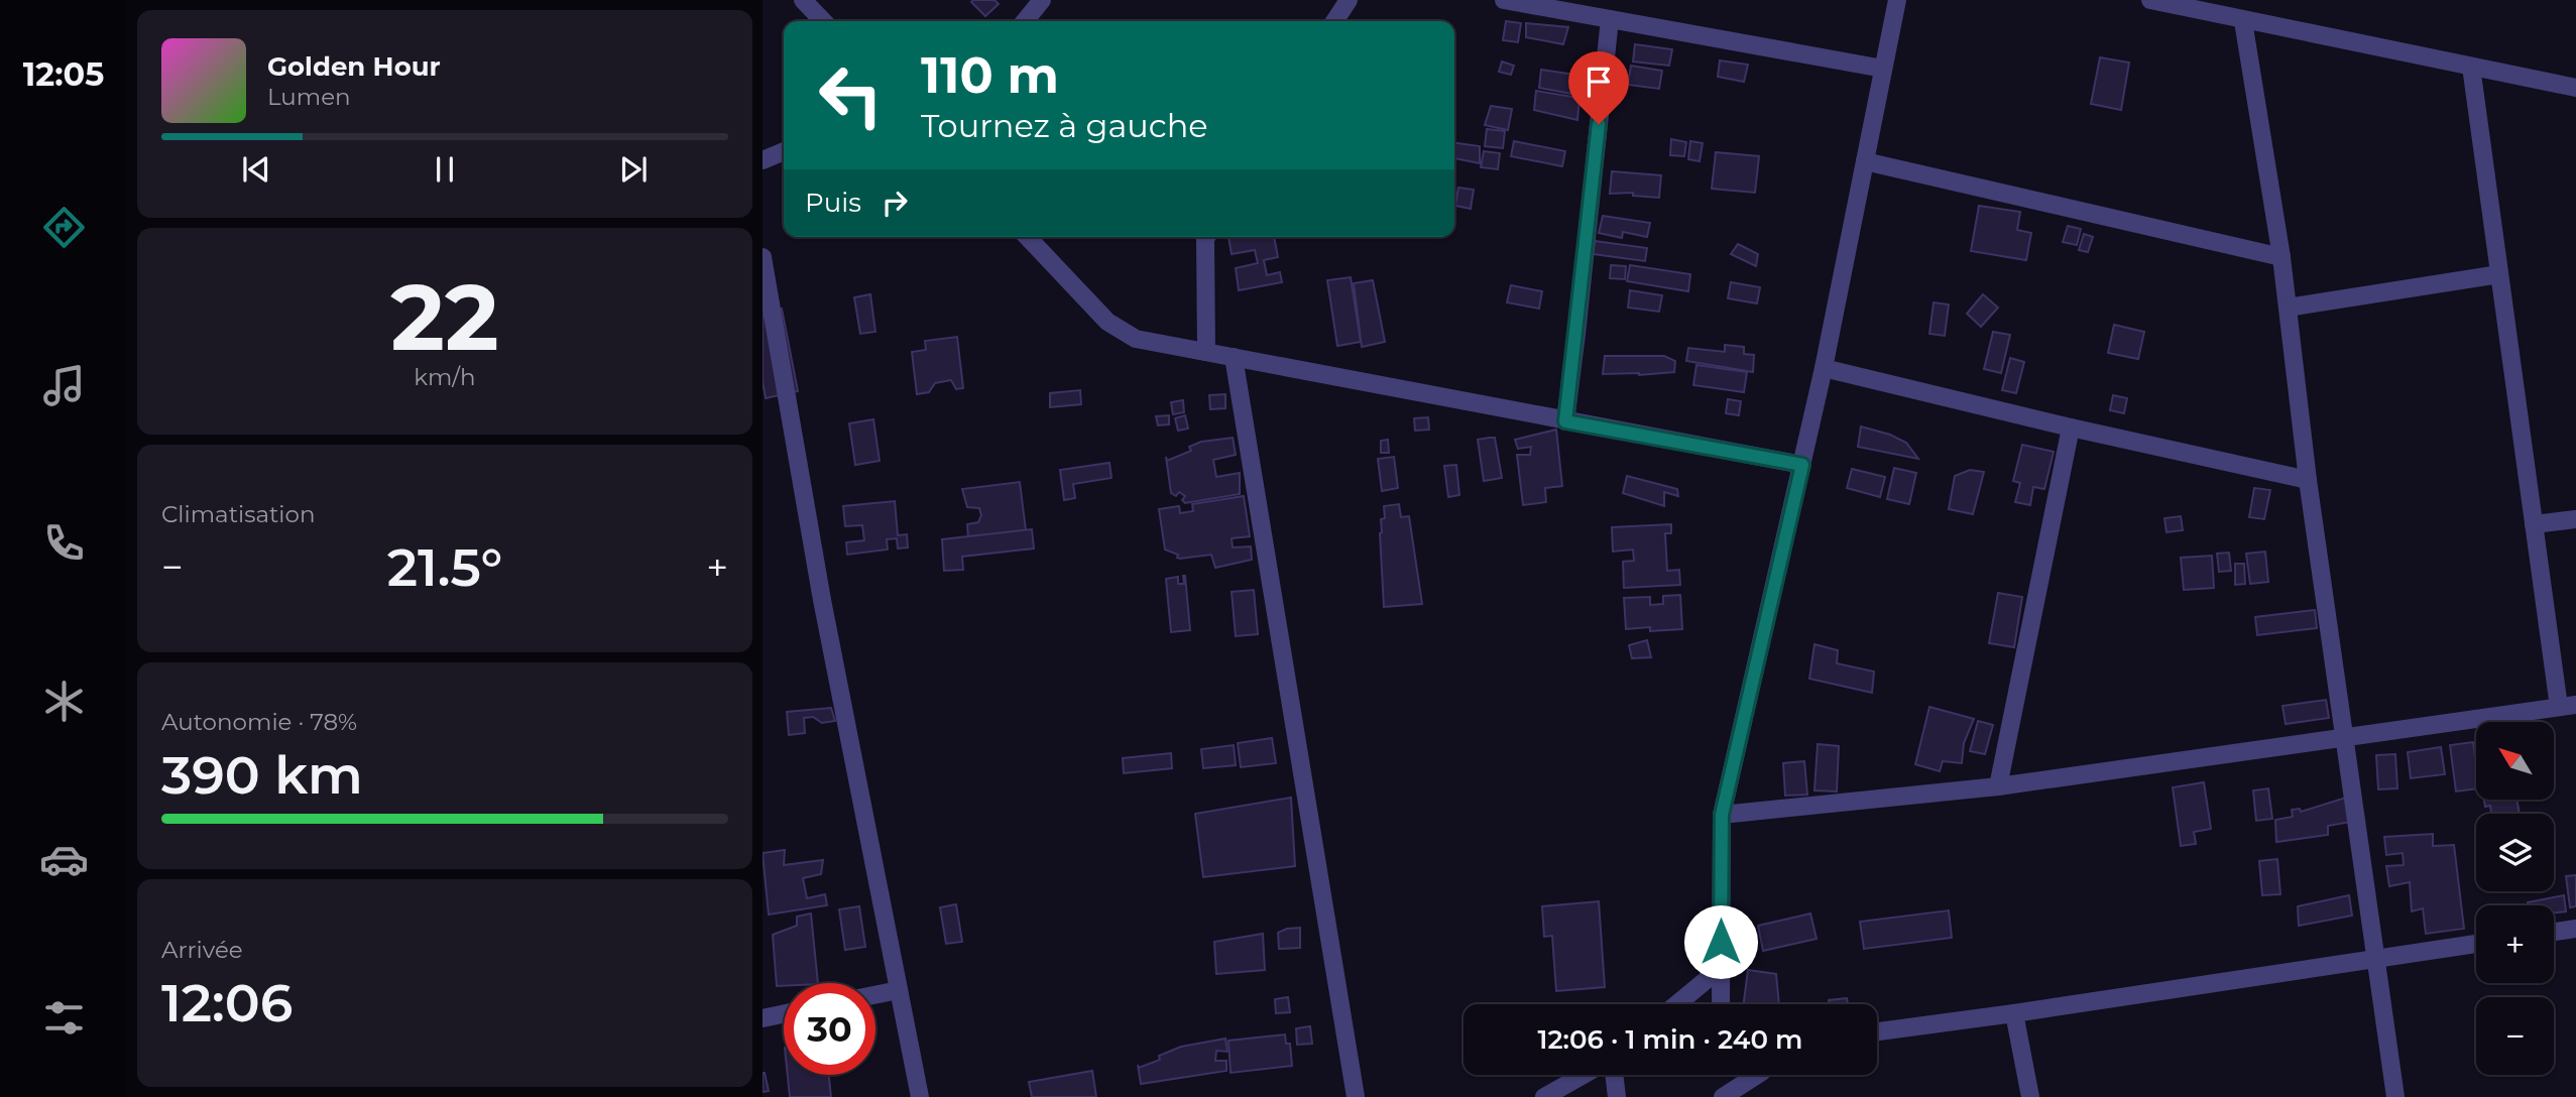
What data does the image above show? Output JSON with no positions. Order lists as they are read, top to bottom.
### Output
{
  "north": "top left",
  "page": {
    "tabs": "12:05",
    "turn": ["110 m", "Tournez à gauche"],
    "song": ["Golden Hour", "Lumen"],
    "then": "Puis",
    "tile": [
      ["22", "km/h"],
      "Climatisation",
      ["Autonomie · 78%", "390 km"],
      ["Arrivée", "12:06"]
    ],
    "heat": ["−", "21.5°", "+"],
    "map_buttons": ["+", "−"],
    "limit": "30",
    "trip": "12:06 · 1 min · 240 m"
  }
}
